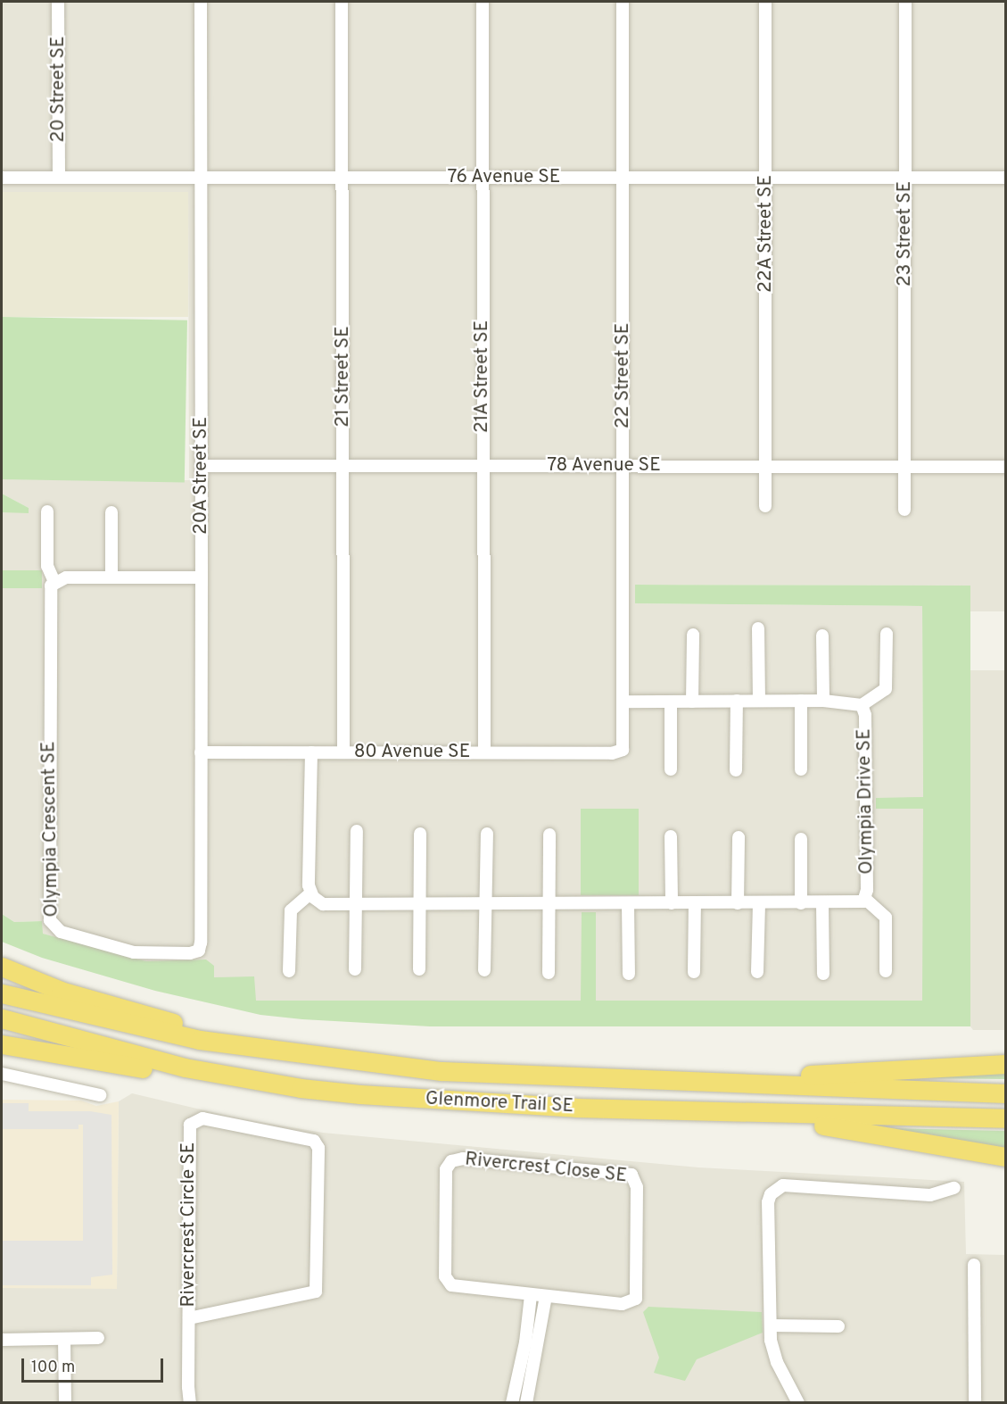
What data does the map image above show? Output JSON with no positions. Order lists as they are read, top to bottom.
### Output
{
  "streets": {
    "highway": ["Glenmore Trail SE"],
    "street": [
      "20 Street SE",
      "76 Avenue SE",
      "22A Street SE",
      "23 Street SE",
      "22 Street SE",
      "21 Street SE",
      "21A Street SE",
      "78 Avenue SE",
      "20A Street SE",
      "80 Avenue SE",
      "Olympia Drive SE",
      "Olympia Crescent SE",
      "Rivercrest Close SE",
      "Rivercrest Circle SE"
    ]
  },
  "crossings": [
    ["20 Street SE", "76 Avenue SE"],
    ["76 Avenue SE", "22A Street SE"],
    ["76 Avenue SE", "23 Street SE"],
    ["76 Avenue SE", "22 Street SE"],
    ["76 Avenue SE", "21 Street SE"],
    ["76 Avenue SE", "21A Street SE"],
    ["76 Avenue SE", "20A Street SE"],
    ["22A Street SE", "78 Avenue SE"],
    ["23 Street SE", "78 Avenue SE"],
    ["22 Street SE", "78 Avenue SE"],
    ["22 Street SE", "80 Avenue SE"],
    ["22 Street SE", "Olympia Drive SE"],
    ["21 Street SE", "78 Avenue SE"],
    ["21 Street SE", "80 Avenue SE"],
    ["21A Street SE", "78 Avenue SE"],
    ["21A Street SE", "80 Avenue SE"],
    ["78 Avenue SE", "20A Street SE"],
    ["20A Street SE", "80 Avenue SE"],
    ["20A Street SE", "Olympia Crescent SE"]
  ],
  "scale_bar": "100 m"
}
